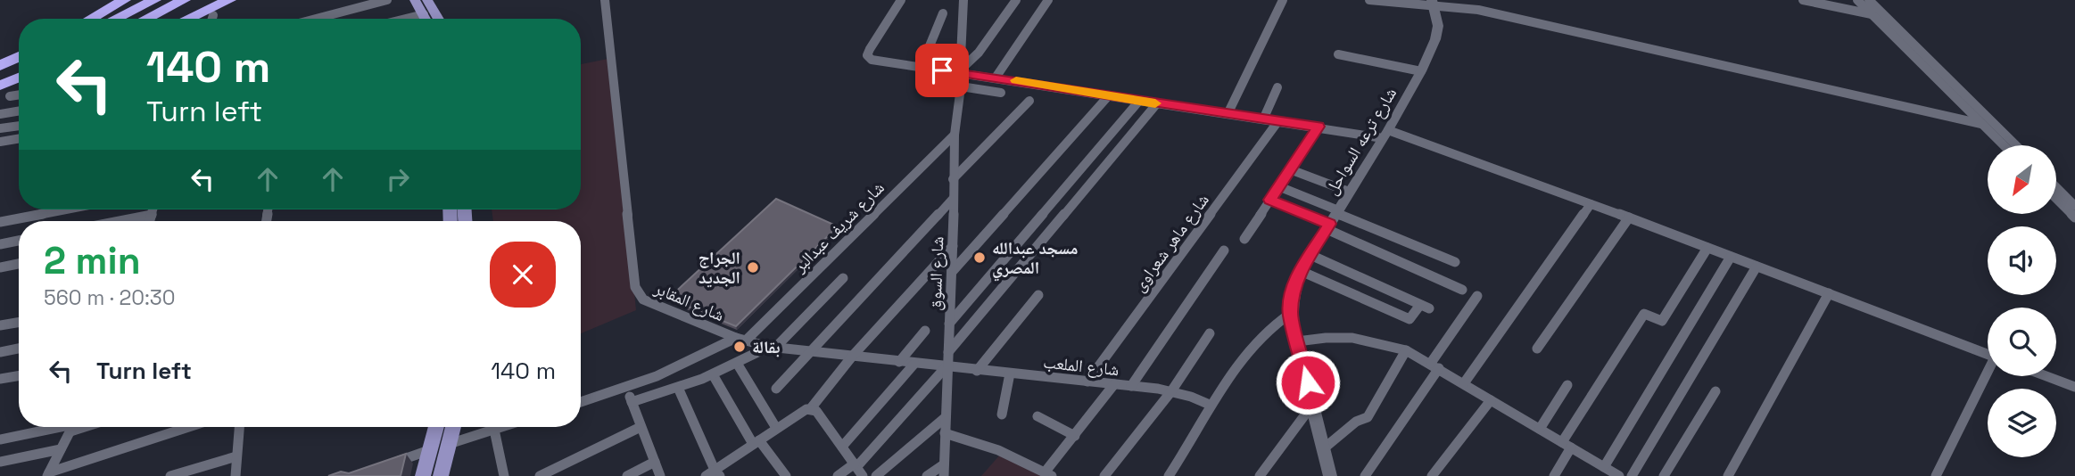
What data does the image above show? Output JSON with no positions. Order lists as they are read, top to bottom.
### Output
{
  "streets": {
    "main road": ["شارع ترعه السواحل"],
    "street": [
      "شارع شريف عبدالبر",
      "شارع ماهر شعراوى",
      "شارع السوق",
      "شارع المقابر",
      "شارع الملعب"
    ]
  },
  "crossings": [
    ["شارع شريف عبدالبر", "شارع السوق"],
    ["شارع شريف عبدالبر", "شارع المقابر"],
    ["شارع ماهر شعراوى", "شارع الملعب"],
    ["شارع السوق", "شارع المقابر"],
    ["شارع السوق", "شارع الملعب"],
    ["شارع المقابر", "شارع الملعب"]
  ],
  "places": ["مسجد عبدالله المصري", "الجراج الجديد", "بقالة"],
  "north": "bottom left",
  "page": {
    "turn": ["140 m", "Turn left"],
    "heading": ["2 min", "560 m · 20:30"],
    "list": [
      {
        "name": "Turn left",
        "value": "140 m"
      }
    ]
  }
}
